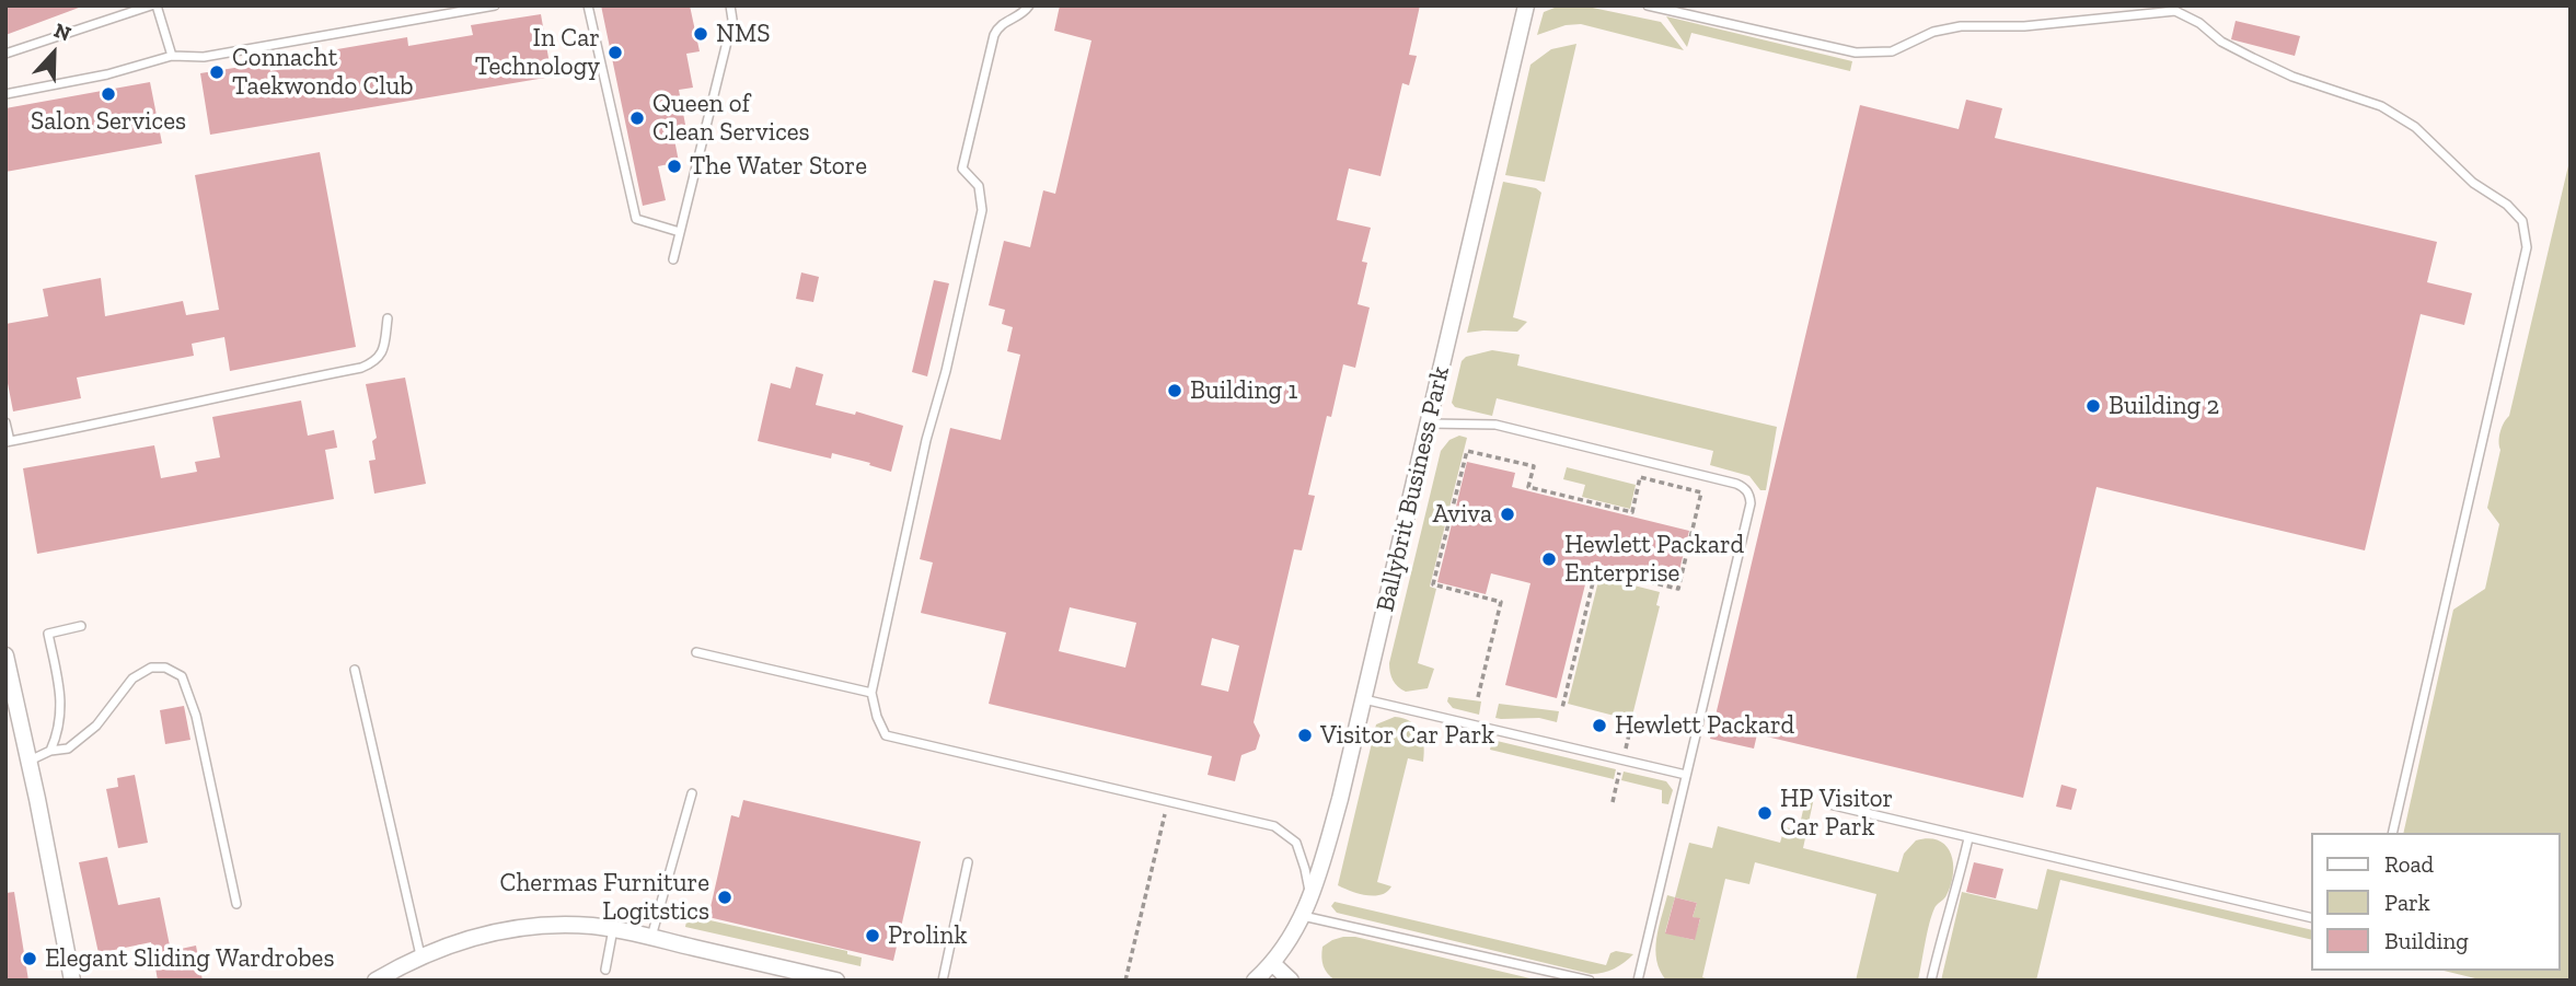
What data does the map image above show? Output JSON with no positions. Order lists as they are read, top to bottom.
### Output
{
  "streets": {
    "street": ["Ballybrit Business Park"]
  },
  "places": [
    "NMS",
    "In Car Technology",
    "Connacht Taekwondo Club",
    "Salon Services",
    "Queen of Clean Services",
    "The Water Store",
    "Building 1",
    "Building 2",
    "Aviva",
    "Hewlett Packard Enterprise",
    "Hewlett Packard",
    "Visitor Car Park",
    "HP Visitor Car Park",
    "Chermas Furniture Logitstics",
    "Prolink",
    "Elegant Sliding Wardrobes"
  ],
  "legend": ["Road", "Park", "Building"],
  "north": "top"
}
